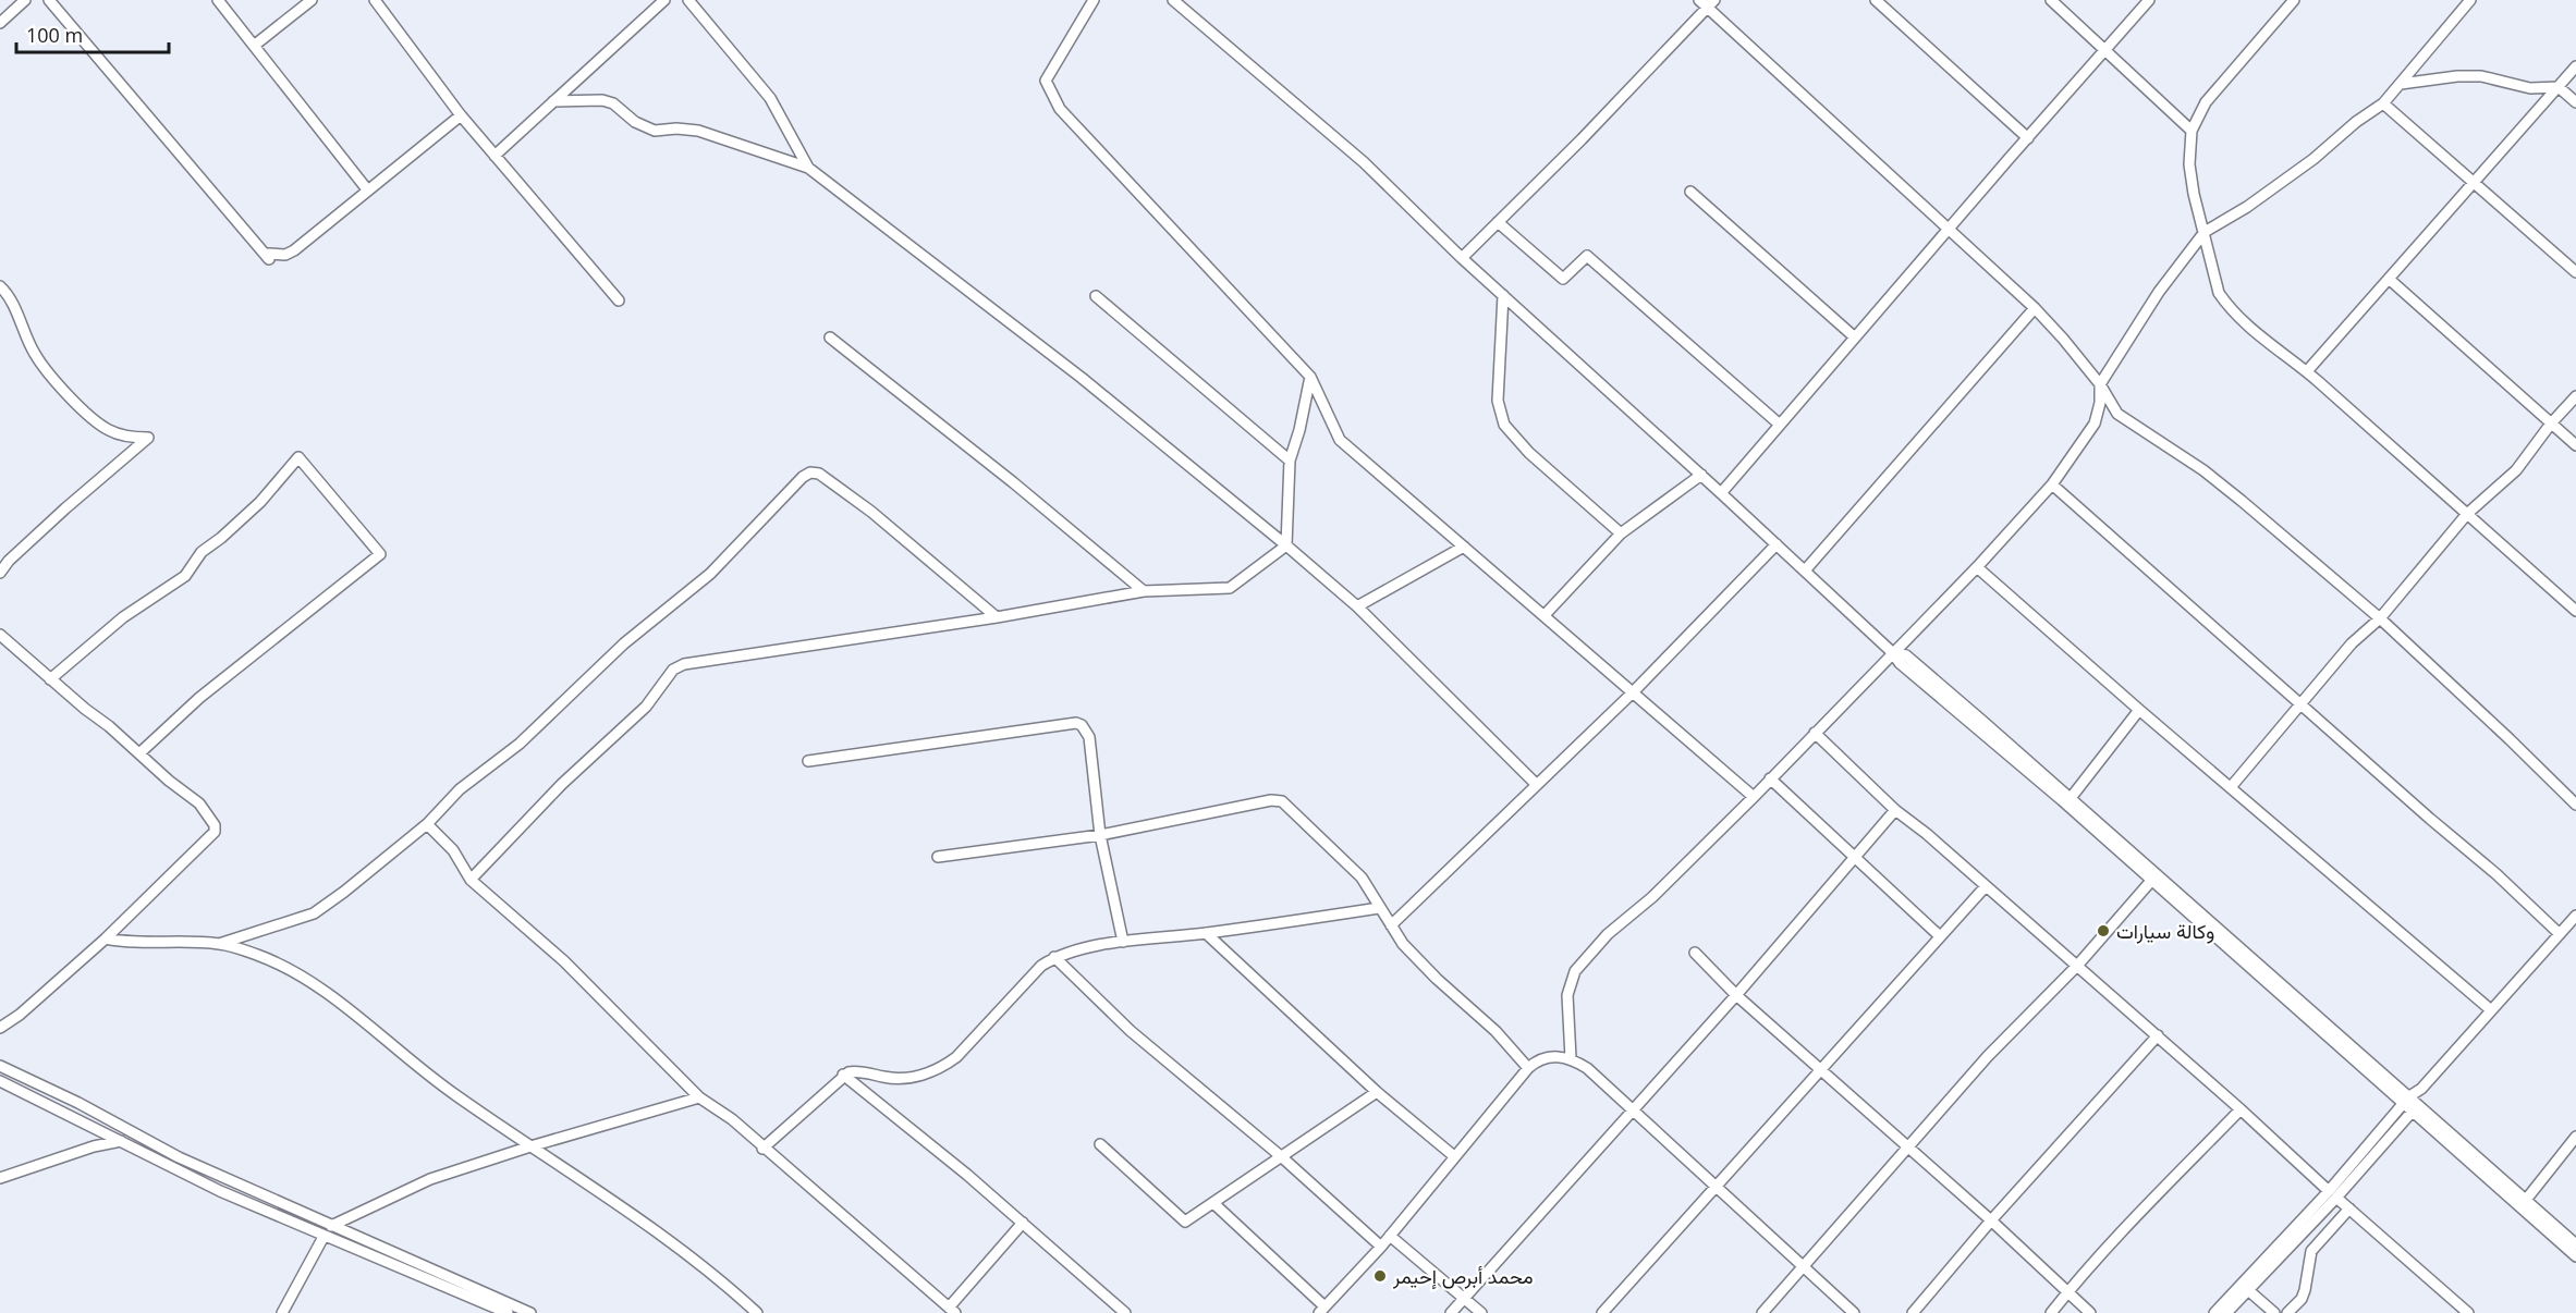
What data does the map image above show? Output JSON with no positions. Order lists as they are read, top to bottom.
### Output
{
  "places": ["وكالة سيارات", "محمد أبرص إحيمر"],
  "scale_bar": "100 m"
}
